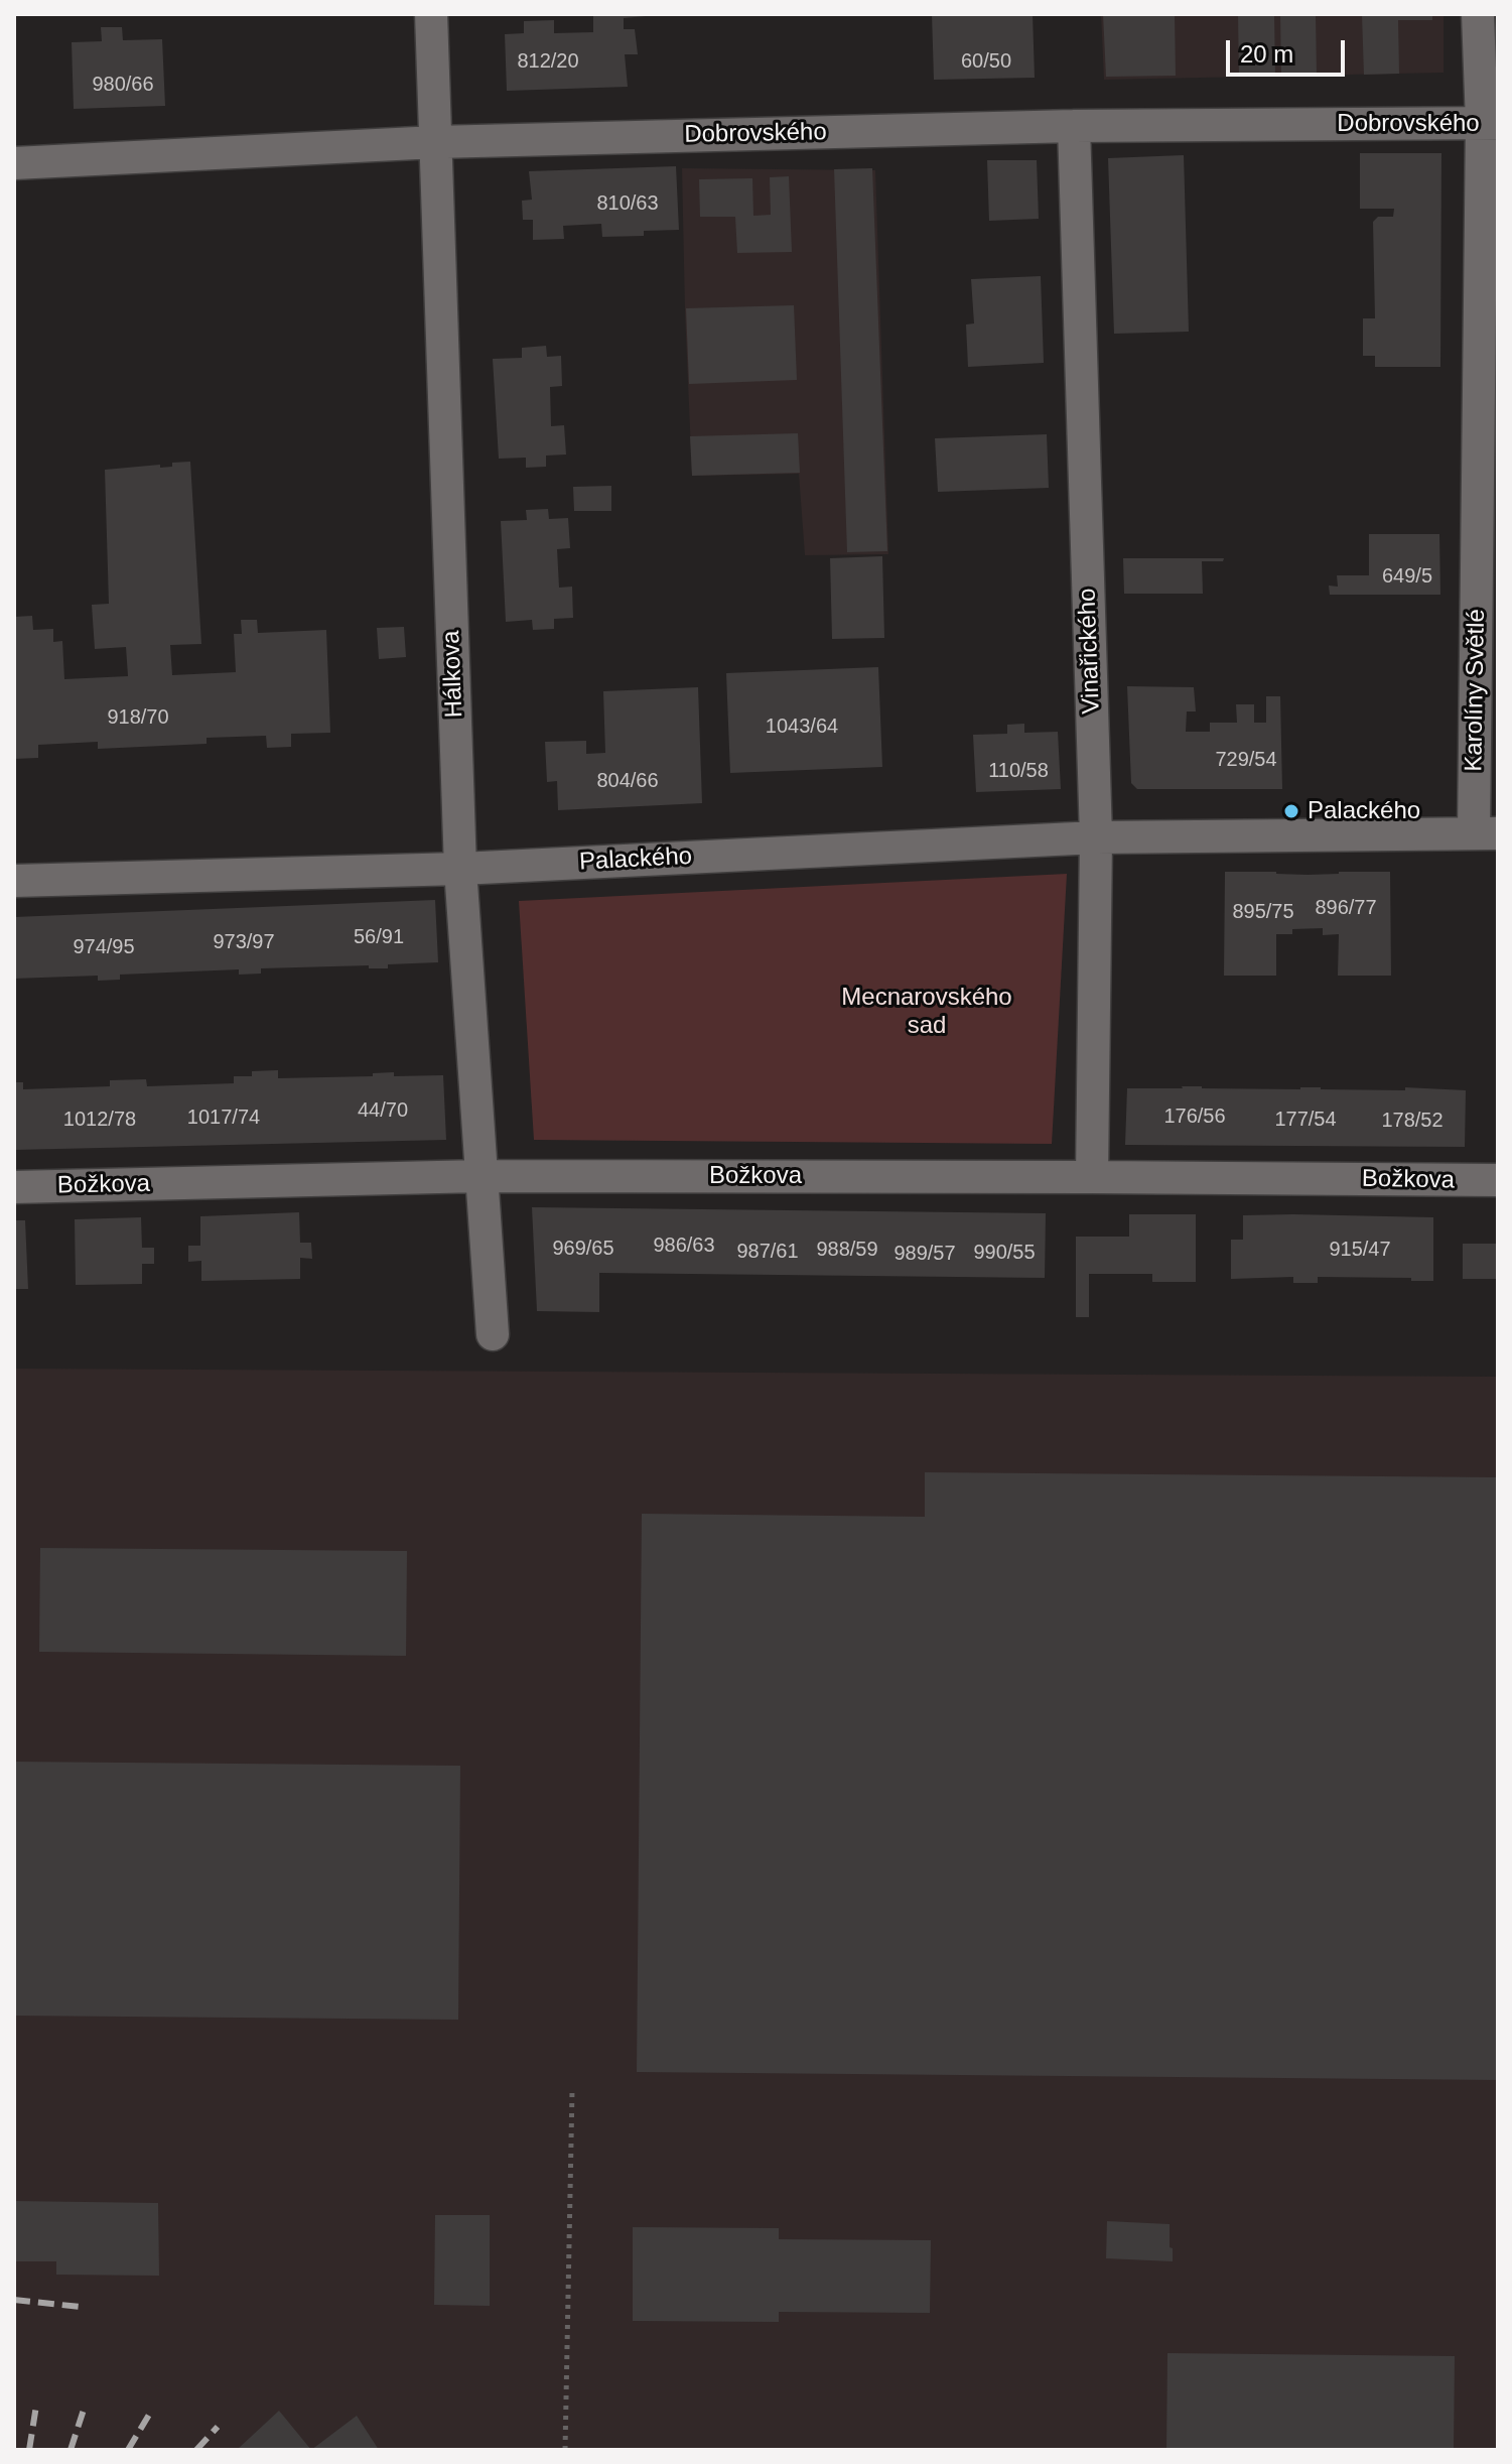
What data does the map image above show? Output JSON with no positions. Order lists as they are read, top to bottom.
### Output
{
  "streets": {
    "street": [
      "Dobrovského",
      "Vinařického",
      "Hálkova",
      "Karolíny Světlé",
      "Palackého",
      "Božkova"
    ]
  },
  "crossings": [
    ["Dobrovského", "Vinařického"],
    ["Dobrovského", "Hálkova"],
    ["Dobrovského", "Karolíny Světlé"],
    ["Vinařického", "Palackého"],
    ["Vinařického", "Božkova"],
    ["Hálkova", "Palackého"],
    ["Hálkova", "Božkova"],
    ["Karolíny Světlé", "Palackého"]
  ],
  "parks": ["Mecnarovského sad"],
  "places": ["Palackého"],
  "house_numbers": [
    "812/20",
    "60/50",
    "980/66",
    "810/63",
    "649/5",
    "918/70",
    "1043/64",
    "729/54",
    "110/58",
    "804/66",
    "896/77",
    "895/75",
    "56/91",
    "973/97",
    "974/95",
    "44/70",
    "176/56",
    "1017/74",
    "1012/78",
    "177/54",
    "178/52",
    "986/63",
    "969/65",
    "988/59",
    "915/47",
    "987/61",
    "990/55",
    "989/57"
  ],
  "scale_bar": "20 m"
}
